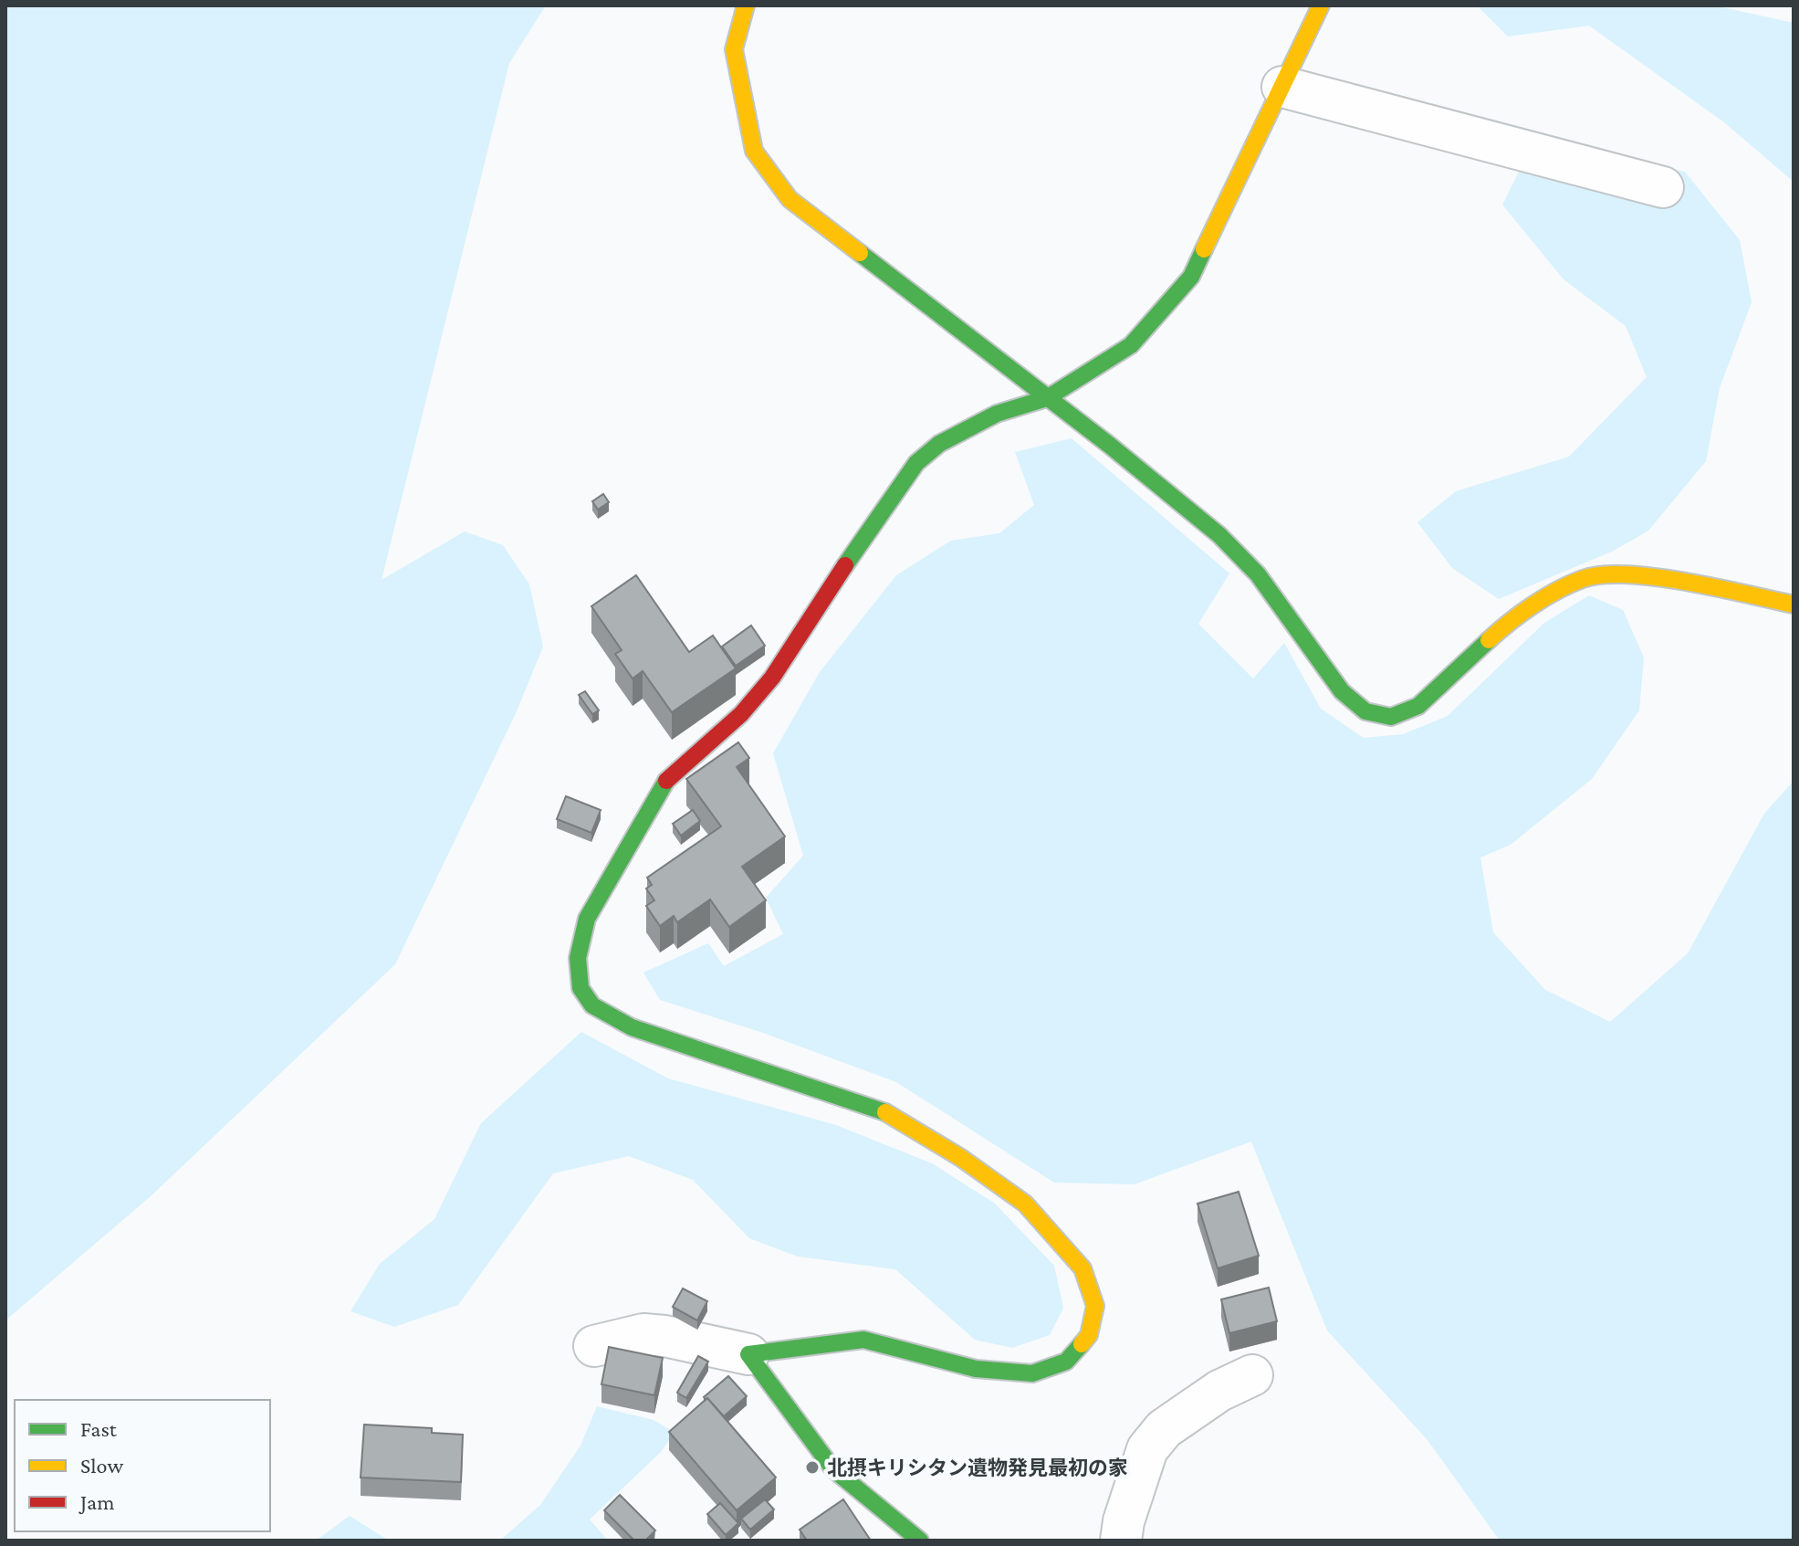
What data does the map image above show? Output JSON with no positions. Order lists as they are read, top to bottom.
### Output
{
  "places": ["北摂キリシタン遺物発見最初の家"],
  "legend": ["Fast", "Slow", "Jam"]
}
